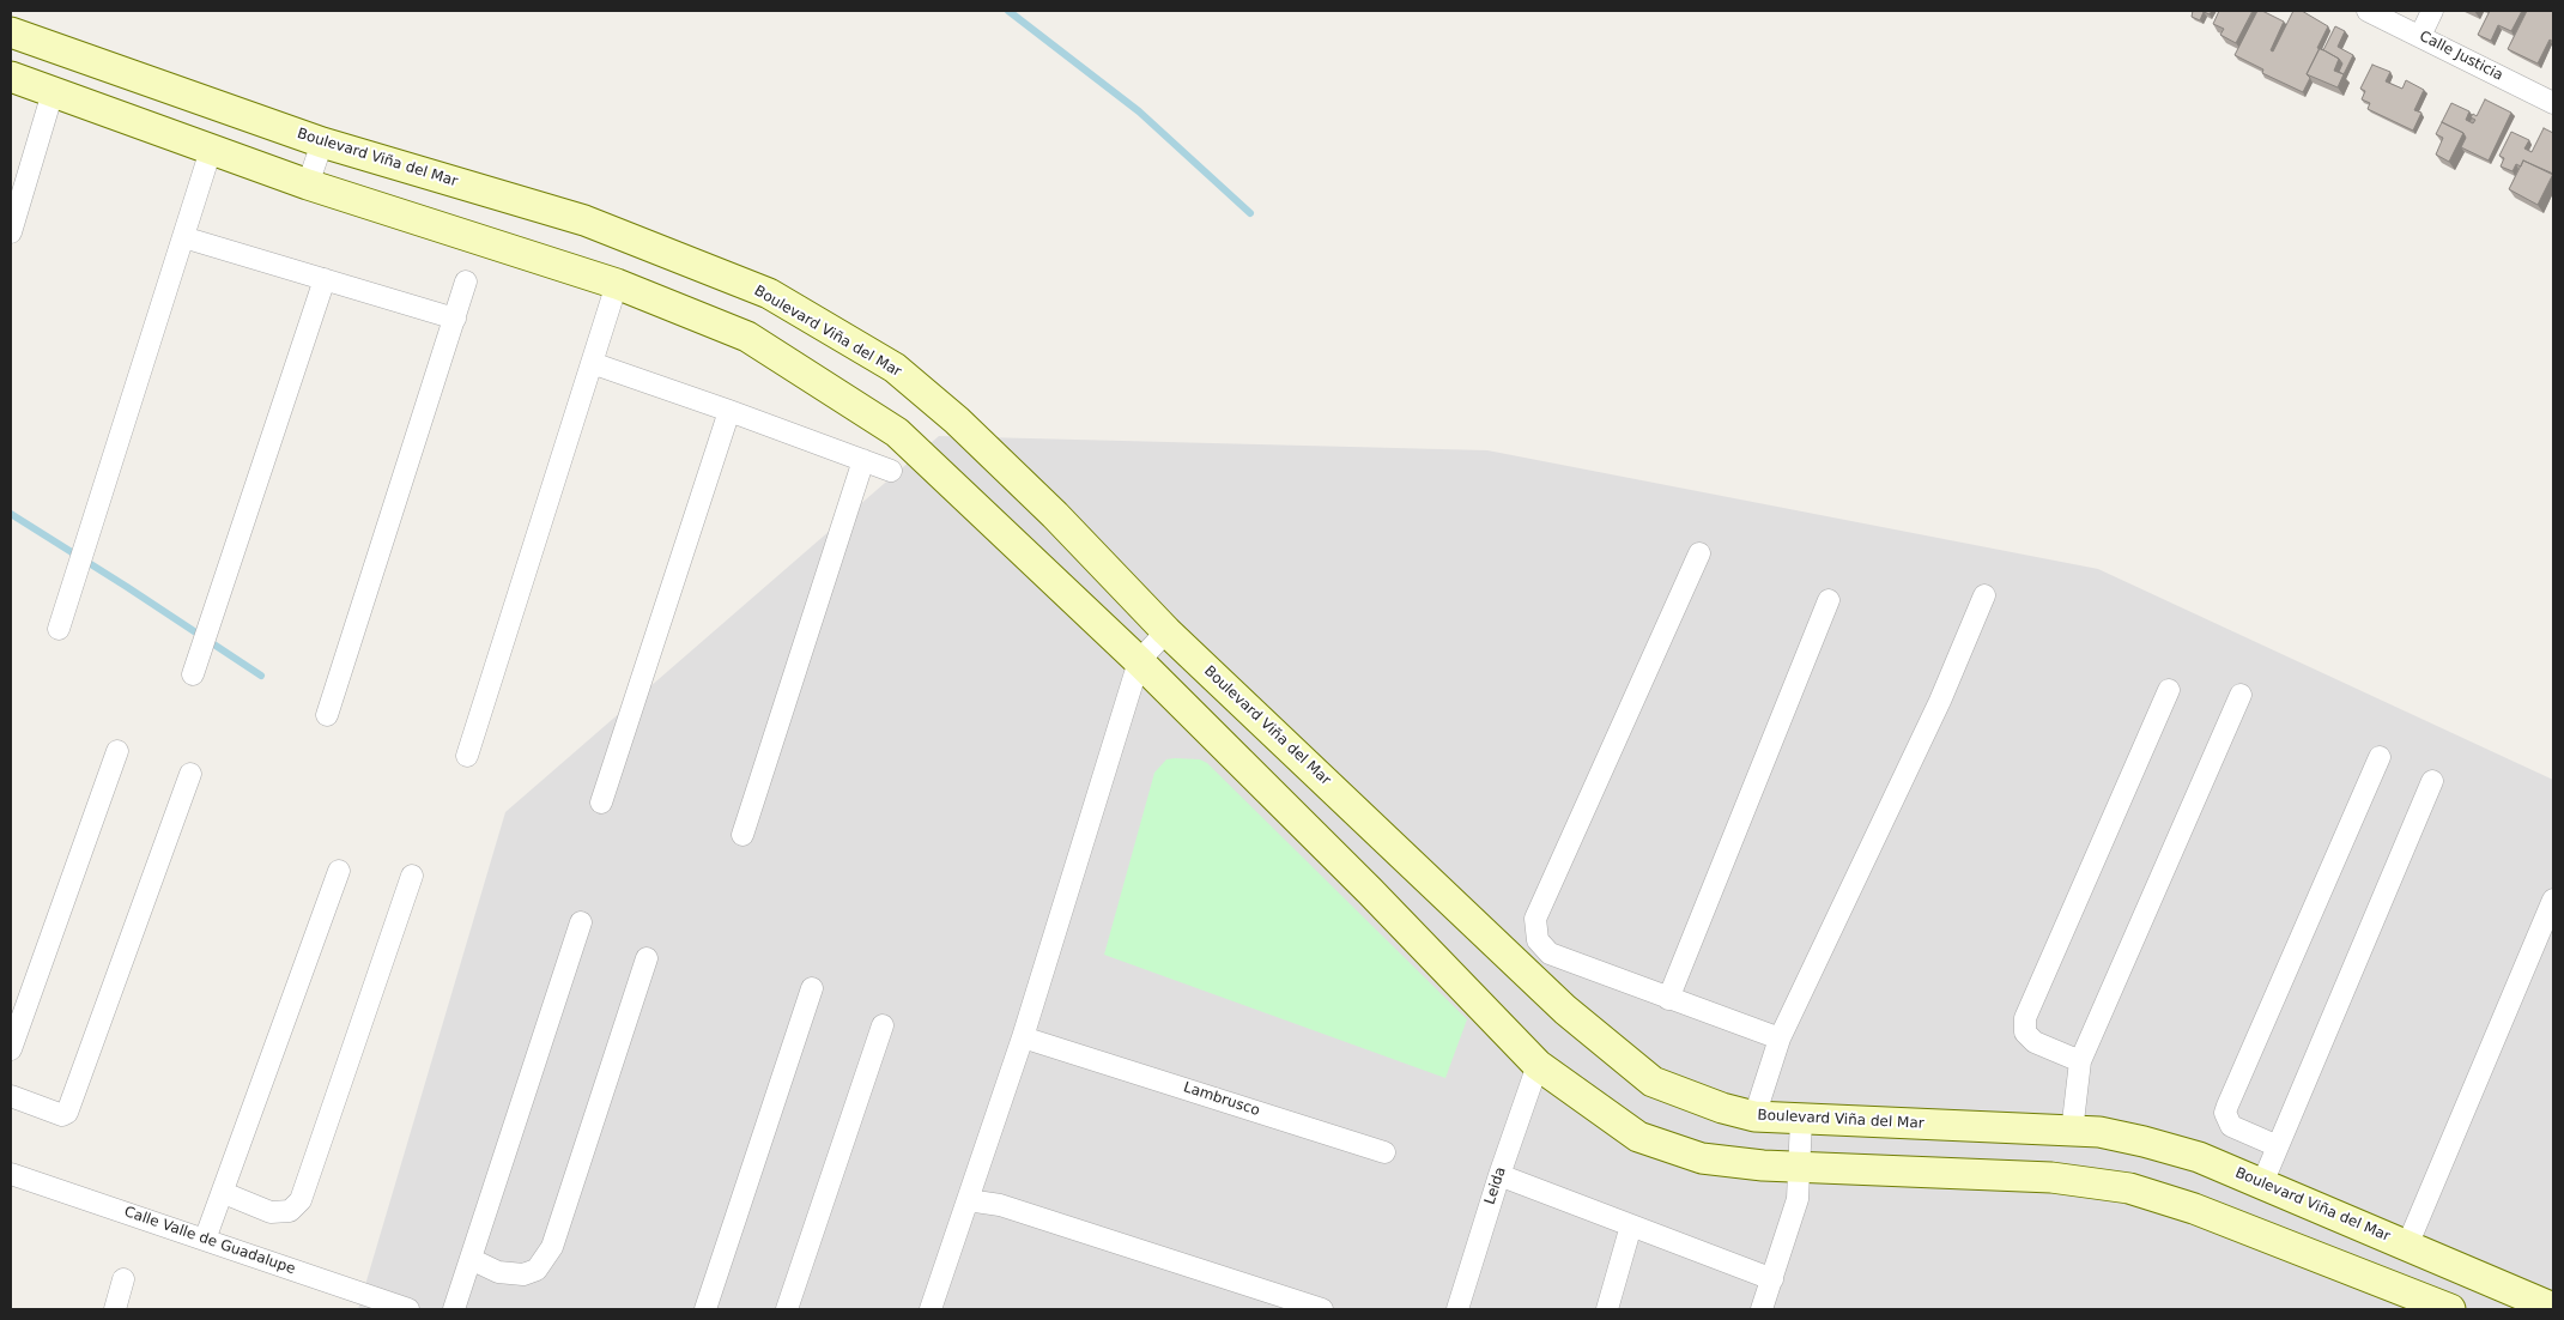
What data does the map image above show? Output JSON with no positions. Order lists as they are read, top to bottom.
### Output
{
  "streets": {
    "street": [
      "Calle Justicia",
      "Boulevard Viña del Mar",
      "Lambrusco",
      "Leida",
      "Calle Valle de Guadalupe"
    ]
  }
}
